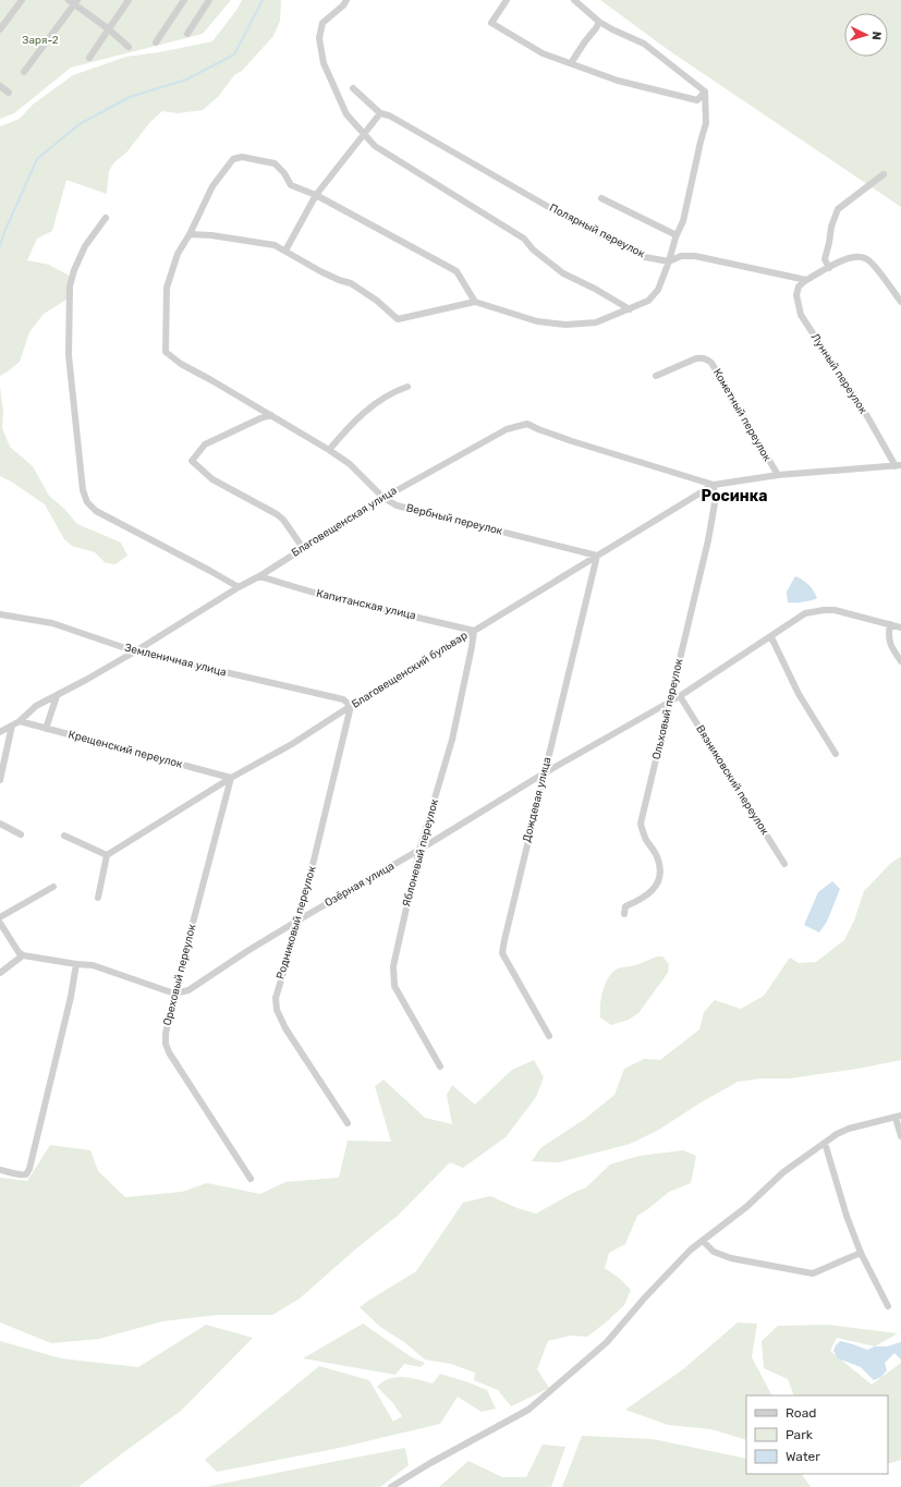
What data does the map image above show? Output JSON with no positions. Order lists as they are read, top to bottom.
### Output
{
  "streets": {
    "street": [
      "Полярный переулок",
      "Лунный переулок",
      "Кометный переулок",
      "Вербный переулок",
      "Благовещенская улица",
      "Капитанская улица",
      "Земленичная улица",
      "Благовещенский бульвар",
      "Ольховый переулок",
      "Крещенский переулок",
      "Вязниковский переулок",
      "Дождевая улица",
      "Яблоневый переулок",
      "Озёрная улица",
      "Родниковый переулок",
      "Ореховый переулок"
    ]
  },
  "crossings": [
    ["Полярный переулок", "Лунный переулок"],
    ["Вербный переулок", "Благовещенская улица"],
    ["Вербный переулок", "Благовещенский бульвар"],
    ["Вербный переулок", "Дождевая улица"],
    ["Благовещенская улица", "Капитанская улица"],
    ["Благовещенская улица", "Земленичная улица"],
    ["Благовещенская улица", "Благовещенский бульвар"],
    ["Благовещенская улица", "Ольховый переулок"],
    ["Благовещенская улица", "Крещенский переулок"],
    ["Капитанская улица", "Благовещенский бульвар"],
    ["Капитанская улица", "Яблоневый переулок"],
    ["Земленичная улица", "Благовещенский бульвар"],
    ["Земленичная улица", "Родниковый переулок"],
    ["Благовещенский бульвар", "Ольховый переулок"],
    ["Благовещенский бульвар", "Крещенский переулок"],
    ["Благовещенский бульвар", "Дождевая улица"],
    ["Благовещенский бульвар", "Яблоневый переулок"],
    ["Благовещенский бульвар", "Родниковый переулок"],
    ["Благовещенский бульвар", "Ореховый переулок"],
    ["Ольховый переулок", "Озёрная улица"],
    ["Крещенский переулок", "Ореховый переулок"],
    ["Вязниковский переулок", "Озёрная улица"],
    ["Дождевая улица", "Озёрная улица"],
    ["Яблоневый переулок", "Озёрная улица"],
    ["Озёрная улица", "Родниковый переулок"],
    ["Озёрная улица", "Ореховый переулок"]
  ],
  "districts": ["Росинка"],
  "parks": ["Заря-2"],
  "legend": ["Road", "Park", "Water"],
  "north": "right"
}
